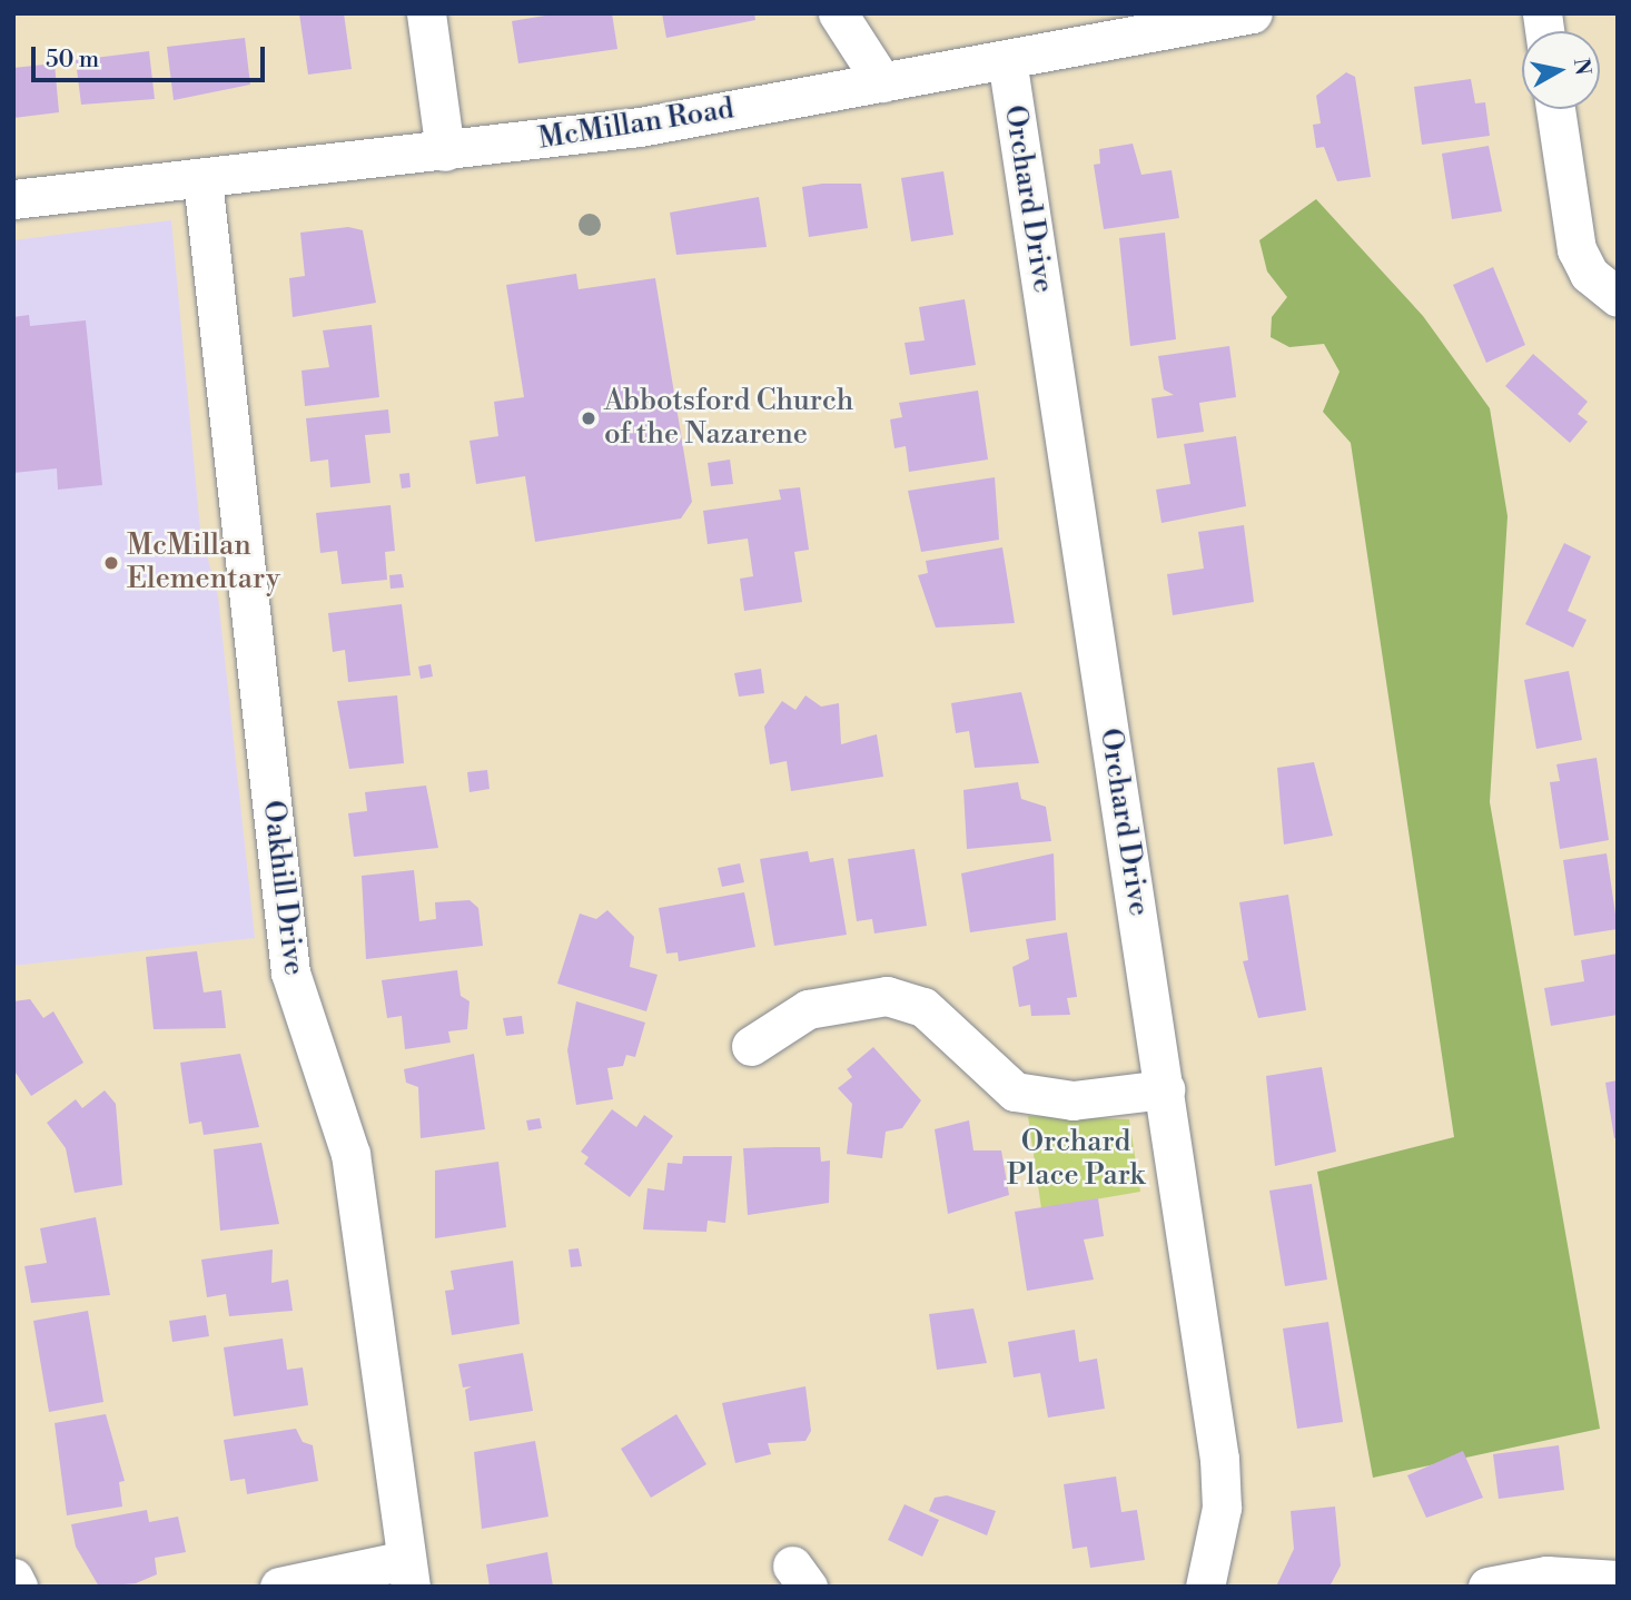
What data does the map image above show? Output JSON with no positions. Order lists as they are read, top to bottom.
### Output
{
  "streets": {
    "street": ["McMillan Road", "Orchard Drive", "Oakhill Drive"]
  },
  "crossings": [
    ["McMillan Road", "Orchard Drive"],
    ["McMillan Road", "Oakhill Drive"]
  ],
  "parks": ["Orchard Place Park"],
  "places": ["Abbotsford Church of the Nazarene", "McMillan Elementary"],
  "scale_bar": "50 m",
  "north": "right"
}
